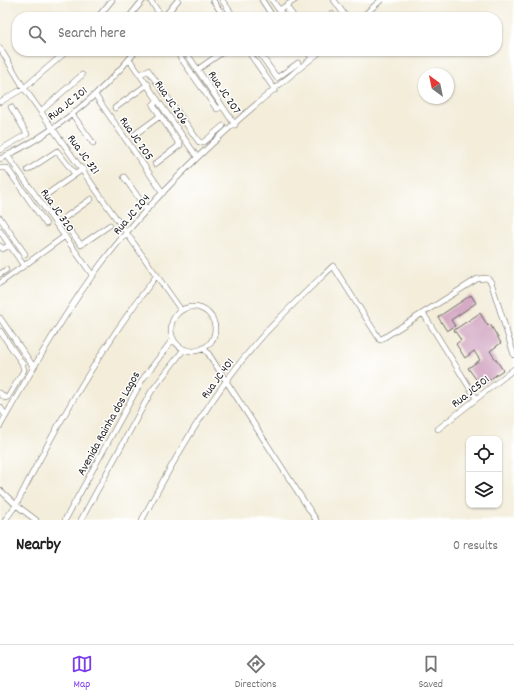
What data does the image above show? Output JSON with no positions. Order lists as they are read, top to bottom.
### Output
{
  "streets": {
    "street": [
      "Rua JC 207",
      "Rua JC 206",
      "Rua JC 201",
      "Rua JC 205",
      "Rua JC 321",
      "Rua JC 320",
      "Rua JC 204",
      "Rua JC 401",
      "Rua JC501",
      "Avenida Rainha dos Lagos"
    ]
  },
  "crossings": [
    ["Rua JC 207", "Rua JC 204"],
    ["Rua JC 206", "Rua JC 201"],
    ["Rua JC 206", "Rua JC 204"],
    ["Rua JC 201", "Rua JC 205"],
    ["Rua JC 201", "Rua JC 321"],
    ["Rua JC 201", "Rua JC 320"],
    ["Rua JC 205", "Rua JC 204"],
    ["Rua JC 321", "Rua JC 204"],
    ["Rua JC 321", "Avenida Rainha dos Lagos"],
    ["Rua JC 320", "Rua JC 204"]
  ],
  "north": "top left",
  "page": {
    "search": "Search here",
    "heading": ["Nearby", "0 results"],
    "nav": ["Map", "Directions", "Saved"]
  }
}
